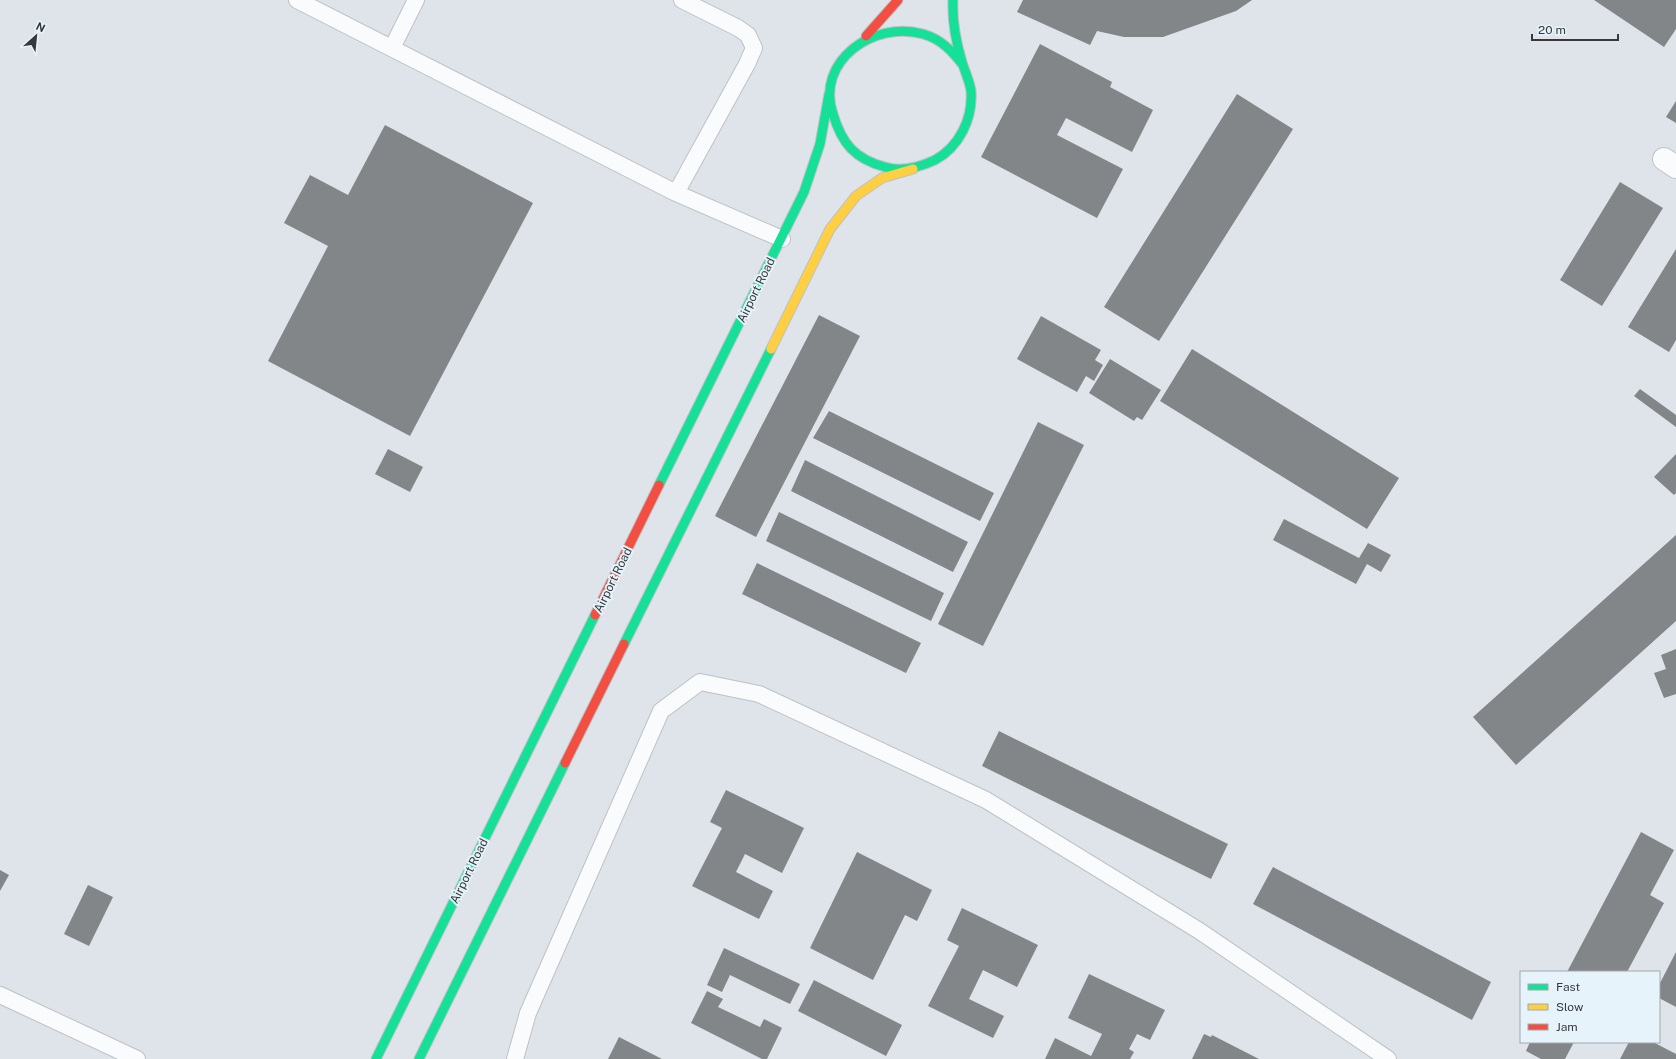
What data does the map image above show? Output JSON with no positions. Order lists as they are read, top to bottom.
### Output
{
  "streets": {
    "main road": ["Airport Road"]
  },
  "legend": ["Fast", "Slow", "Jam"],
  "scale_bar": "20 m",
  "north": "top right"
}
